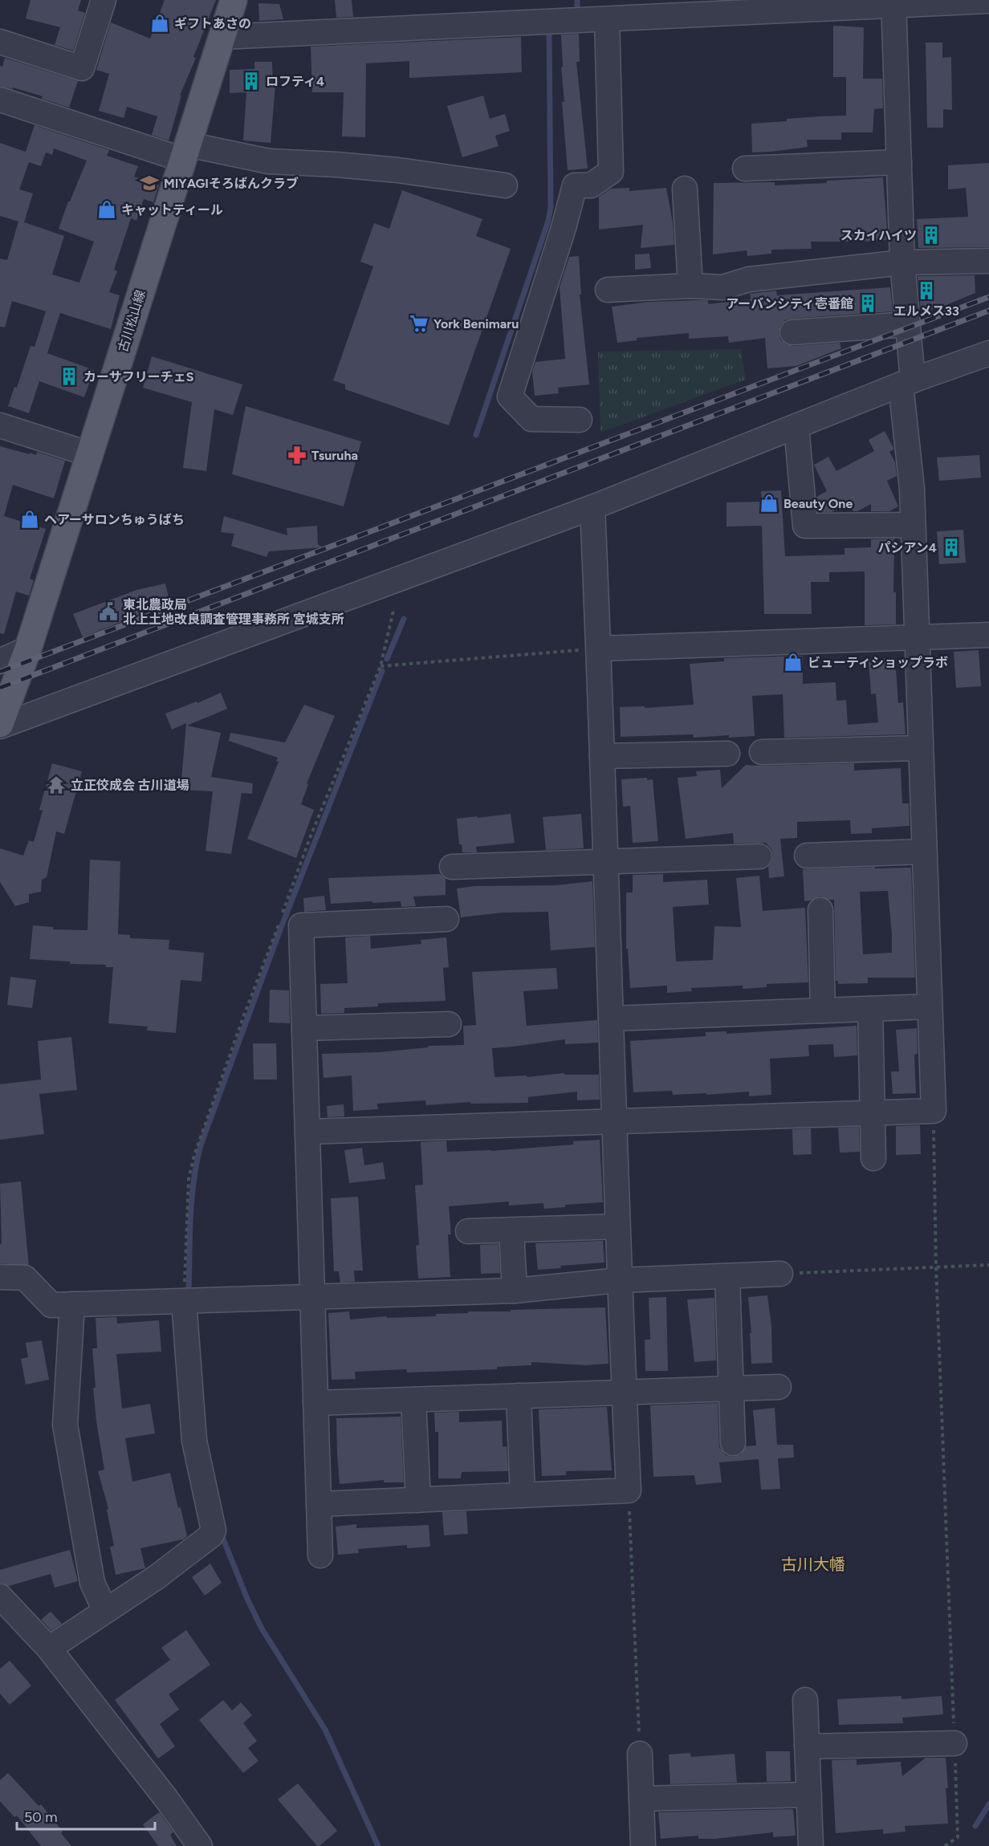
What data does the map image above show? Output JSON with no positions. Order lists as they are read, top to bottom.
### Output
{
  "streets": {
    "main road": ["古川松山線"]
  },
  "districts": ["古川大幡"],
  "places": {
    "shop": [
      "ギフトあさの",
      "キャットティール",
      "Beauty One",
      "ヘアーサロンちゅうばち",
      "ビューティショップラボ"
    ],
    "building": [
      "ロフティ4",
      "スカイハイツ",
      "エルメス33",
      "アーバンシティ壱番館",
      "カーサフリーチェS",
      "パシアン4"
    ],
    "school or university": ["MIYAGIそろばんクラブ"],
    "supermarket": ["York Benimaru"],
    "pharmacy": ["Tsuruha"],
    "public building": ["東北農政局 北上土地改良調査管理事務所 宮城支所"],
    "temple": ["立正佼成会 古川道場"]
  },
  "scale_bar": "50 m"
}
